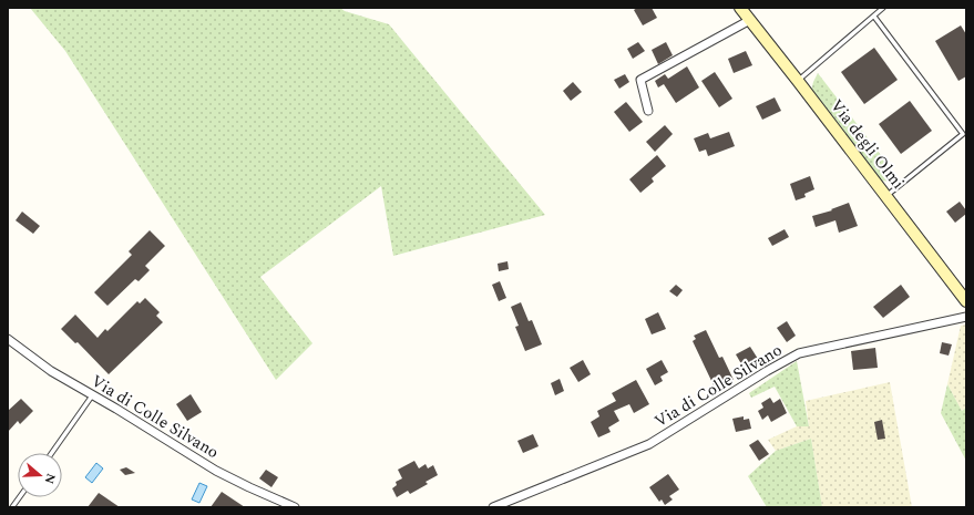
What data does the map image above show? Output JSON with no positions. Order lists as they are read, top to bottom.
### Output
{
  "streets": {
    "street": ["Via degli Olmi", "Via di Colle Silvano"]
  },
  "north": "right"
}
